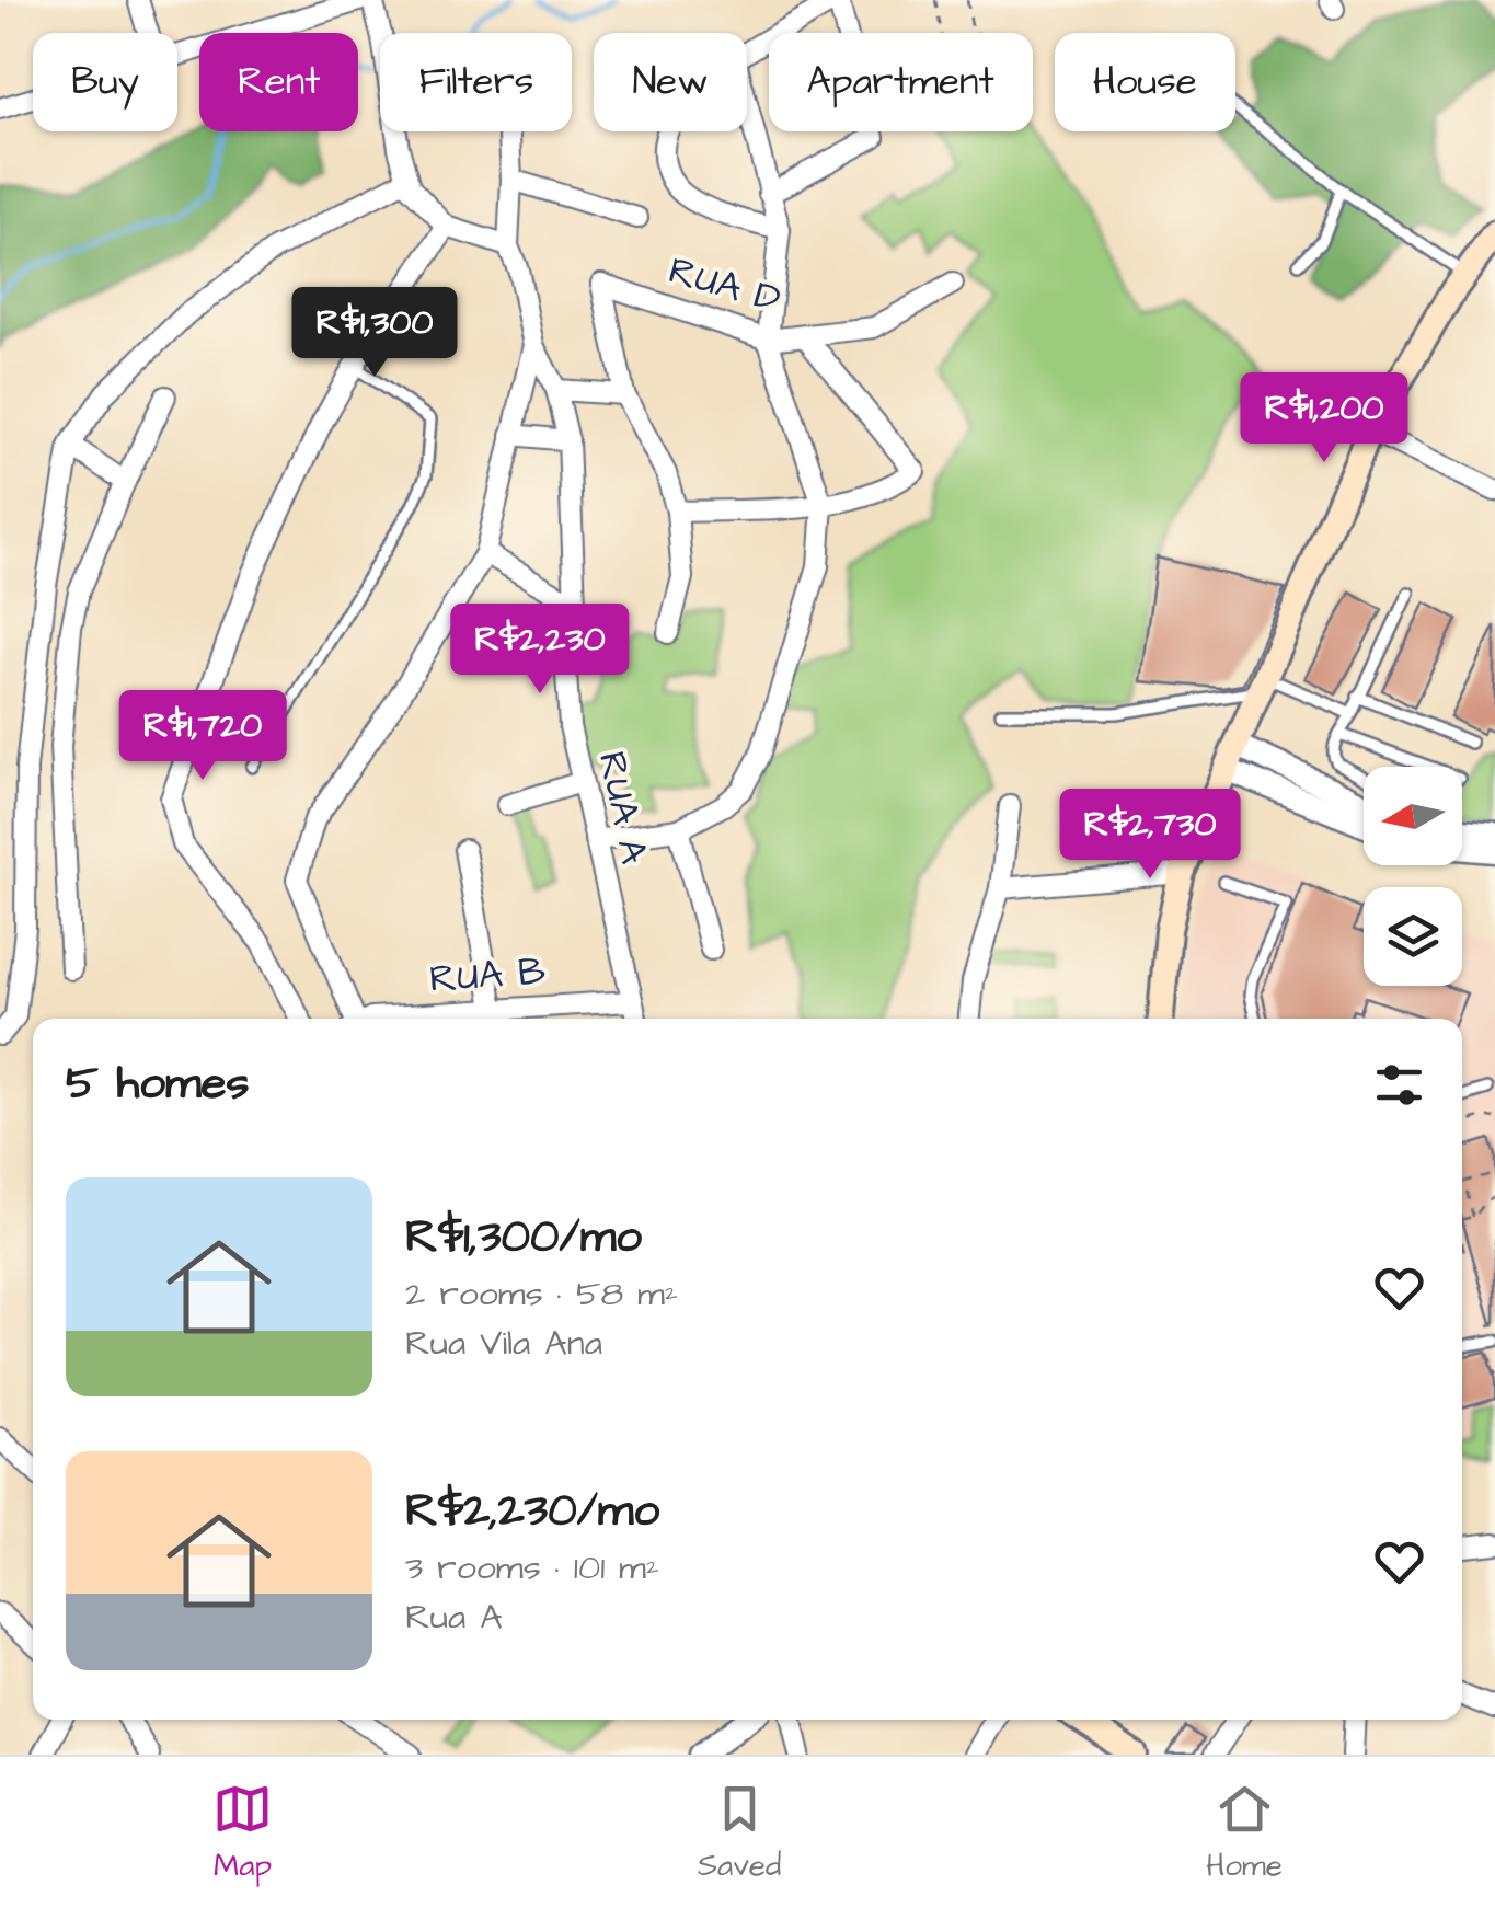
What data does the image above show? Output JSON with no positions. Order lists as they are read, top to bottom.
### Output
{
  "streets": {
    "street": ["RUA D", "RUA A", "RUA B"]
  },
  "crossings": [
    ["RUA A", "RUA B"]
  ],
  "north": "left",
  "page": {
    "chip": [
      "Buy",
      "Rent",
      "Filters",
      "New",
      "Apartment",
      "House"
    ],
    "price": [
      "R$1,300",
      "R$1,200",
      "R$2,230",
      "R$1,720",
      "R$2,730"
    ],
    "heading": "5 homes",
    "list": [
      {
        "name": "R$1,300/mo",
        "note": "2 rooms · 58 m² · Rua Vila Ana"
      },
      {
        "name": "R$2,230/mo",
        "note": "3 rooms · 101 m² · Rua A"
      }
    ],
    "tabs": ["Map", "Saved", "Home"]
  }
}
